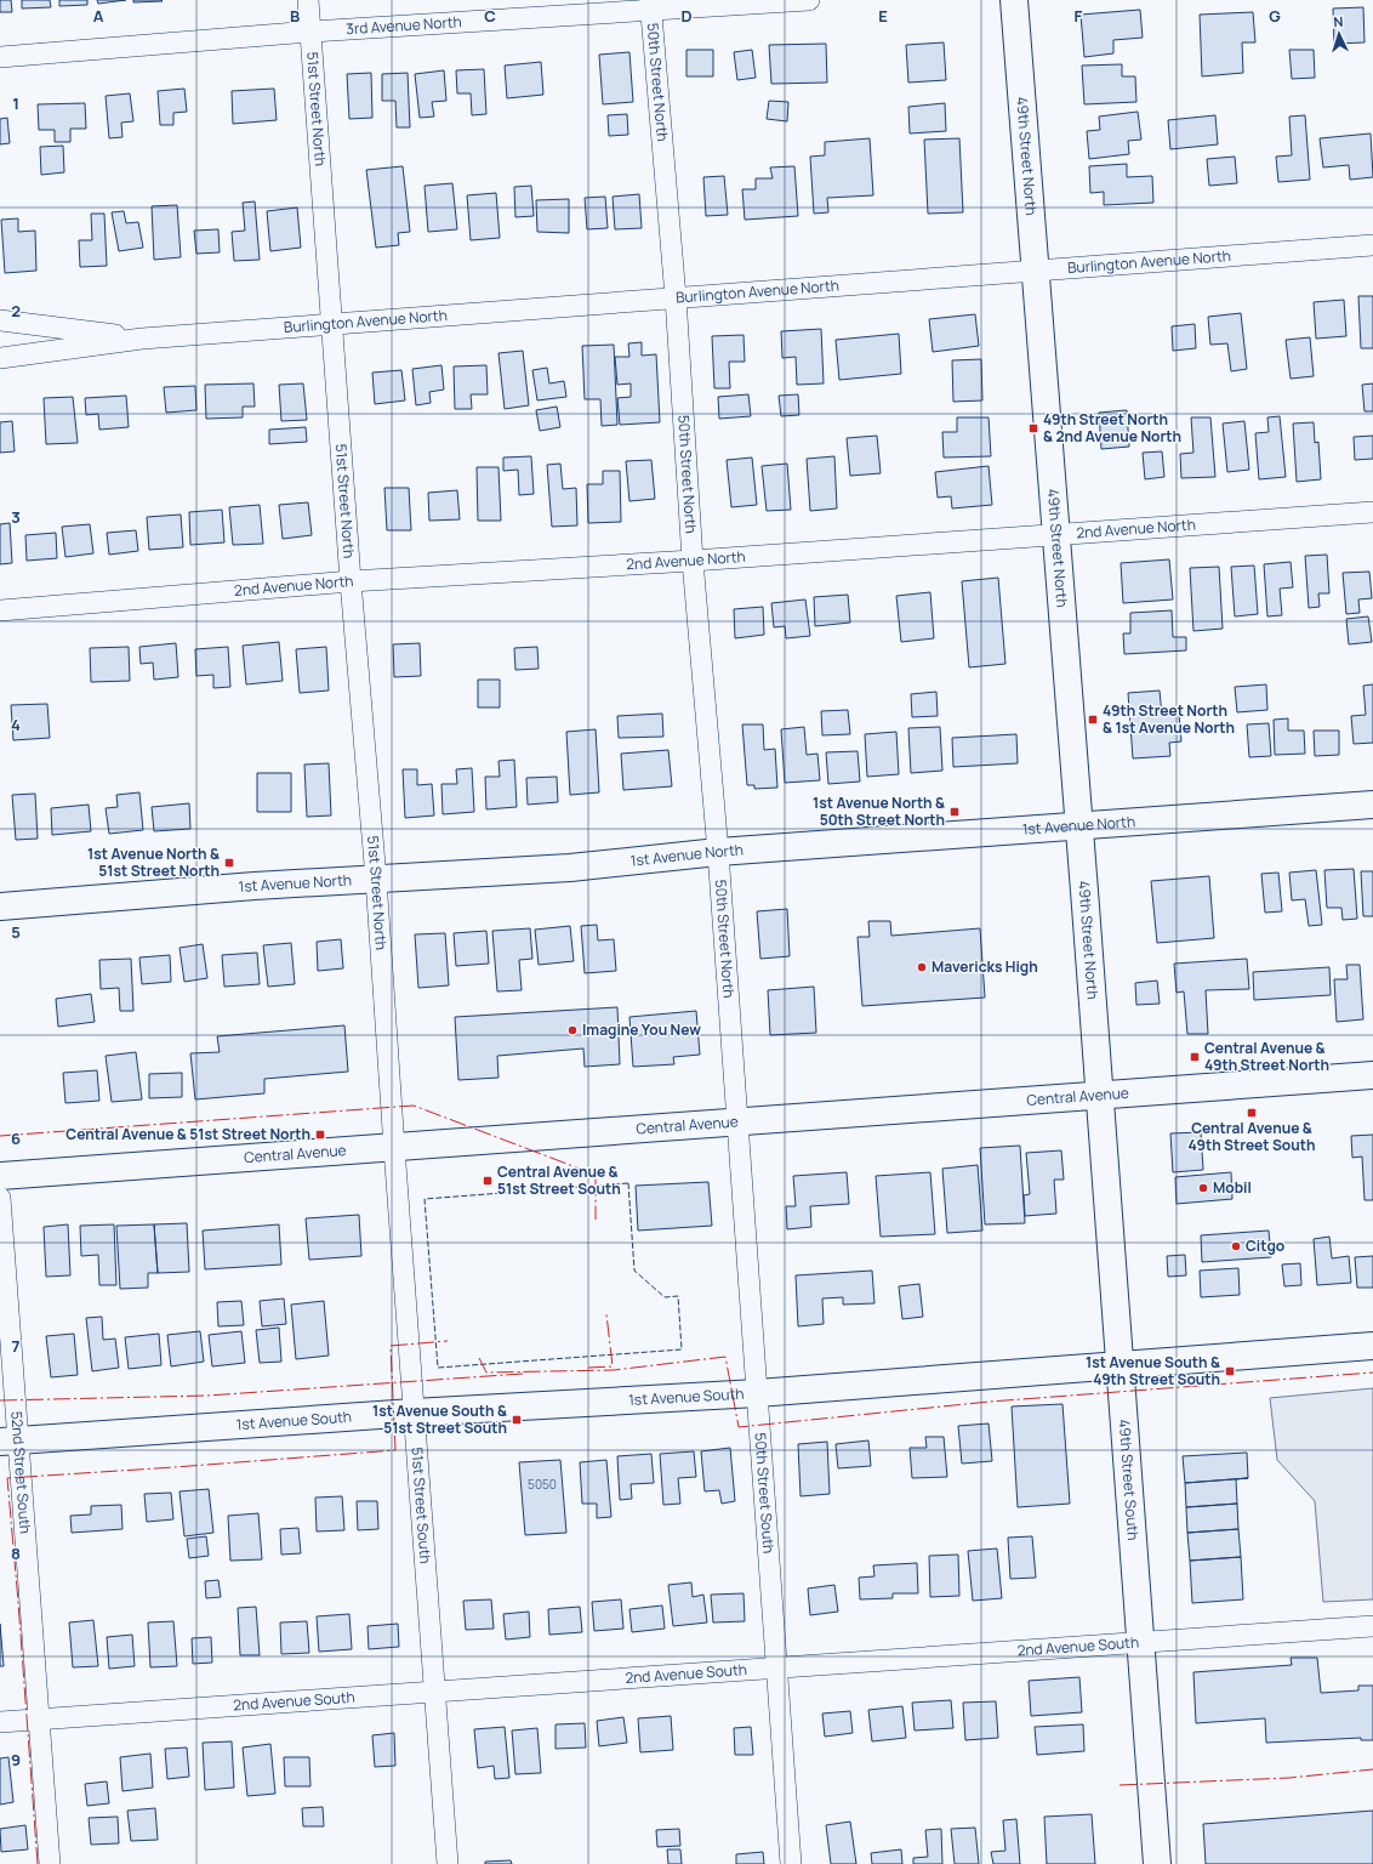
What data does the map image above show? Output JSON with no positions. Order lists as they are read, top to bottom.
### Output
{
  "streets": {
    "main road": [
      "49th Street North",
      "1st Avenue North",
      "Central Avenue",
      "1st Avenue South",
      "49th Street South"
    ],
    "street": [
      "3rd Avenue North",
      "50th Street North",
      "51st Street North",
      "Burlington Avenue North",
      "2nd Avenue North",
      "52nd Street South",
      "50th Street South",
      "51st Street South",
      "2nd Avenue South"
    ]
  },
  "crossings": [
    ["3rd Avenue North", "50th Street North"],
    ["3rd Avenue North", "51st Street North"],
    ["50th Street North", "Burlington Avenue North"],
    ["50th Street North", "2nd Avenue North"],
    ["50th Street North", "1st Avenue North"],
    ["50th Street North", "Central Avenue"],
    ["50th Street North", "50th Street South"],
    ["51st Street North", "Burlington Avenue North"],
    ["51st Street North", "2nd Avenue North"],
    ["51st Street North", "1st Avenue North"],
    ["51st Street North", "Central Avenue"],
    ["51st Street North", "51st Street South"],
    ["49th Street North", "Burlington Avenue North"],
    ["49th Street North", "2nd Avenue North"],
    ["49th Street North", "1st Avenue North"],
    ["49th Street North", "Central Avenue"],
    ["49th Street North", "49th Street South"],
    ["Central Avenue", "49th Street South"],
    ["Central Avenue", "50th Street South"],
    ["Central Avenue", "51st Street South"],
    ["1st Avenue South", "52nd Street South"],
    ["1st Avenue South", "49th Street South"],
    ["1st Avenue South", "50th Street South"],
    ["1st Avenue South", "51st Street South"],
    ["52nd Street South", "2nd Avenue South"],
    ["49th Street South", "2nd Avenue South"],
    ["50th Street South", "2nd Avenue South"],
    ["51st Street South", "2nd Avenue South"]
  ],
  "places": {
    "transit": [
      "49th Street North & 2nd Avenue North",
      "49th Street North & 1st Avenue North",
      "1st Avenue North & 50th Street North",
      "1st Avenue North & 51st Street North",
      "Central Avenue & 49th Street North",
      "Central Avenue & 49th Street South",
      "Central Avenue & 51st Street North",
      "Central Avenue & 51st Street South",
      "1st Avenue South & 49th Street South",
      "1st Avenue South & 51st Street South"
    ],
    "other": [
      "Mavericks High",
      "Imagine You New",
      "Mobil",
      "Citgo"
    ]
  },
  "house_numbers": ["5050"],
  "north": "top",
  "grid": {
    "columns": [
      "A",
      "B",
      "C",
      "D",
      "E",
      "F",
      "G"
    ],
    "rows": [
      "1",
      "2",
      "3",
      "4",
      "5",
      "6",
      "7",
      "8",
      "9"
    ]
  }
}
